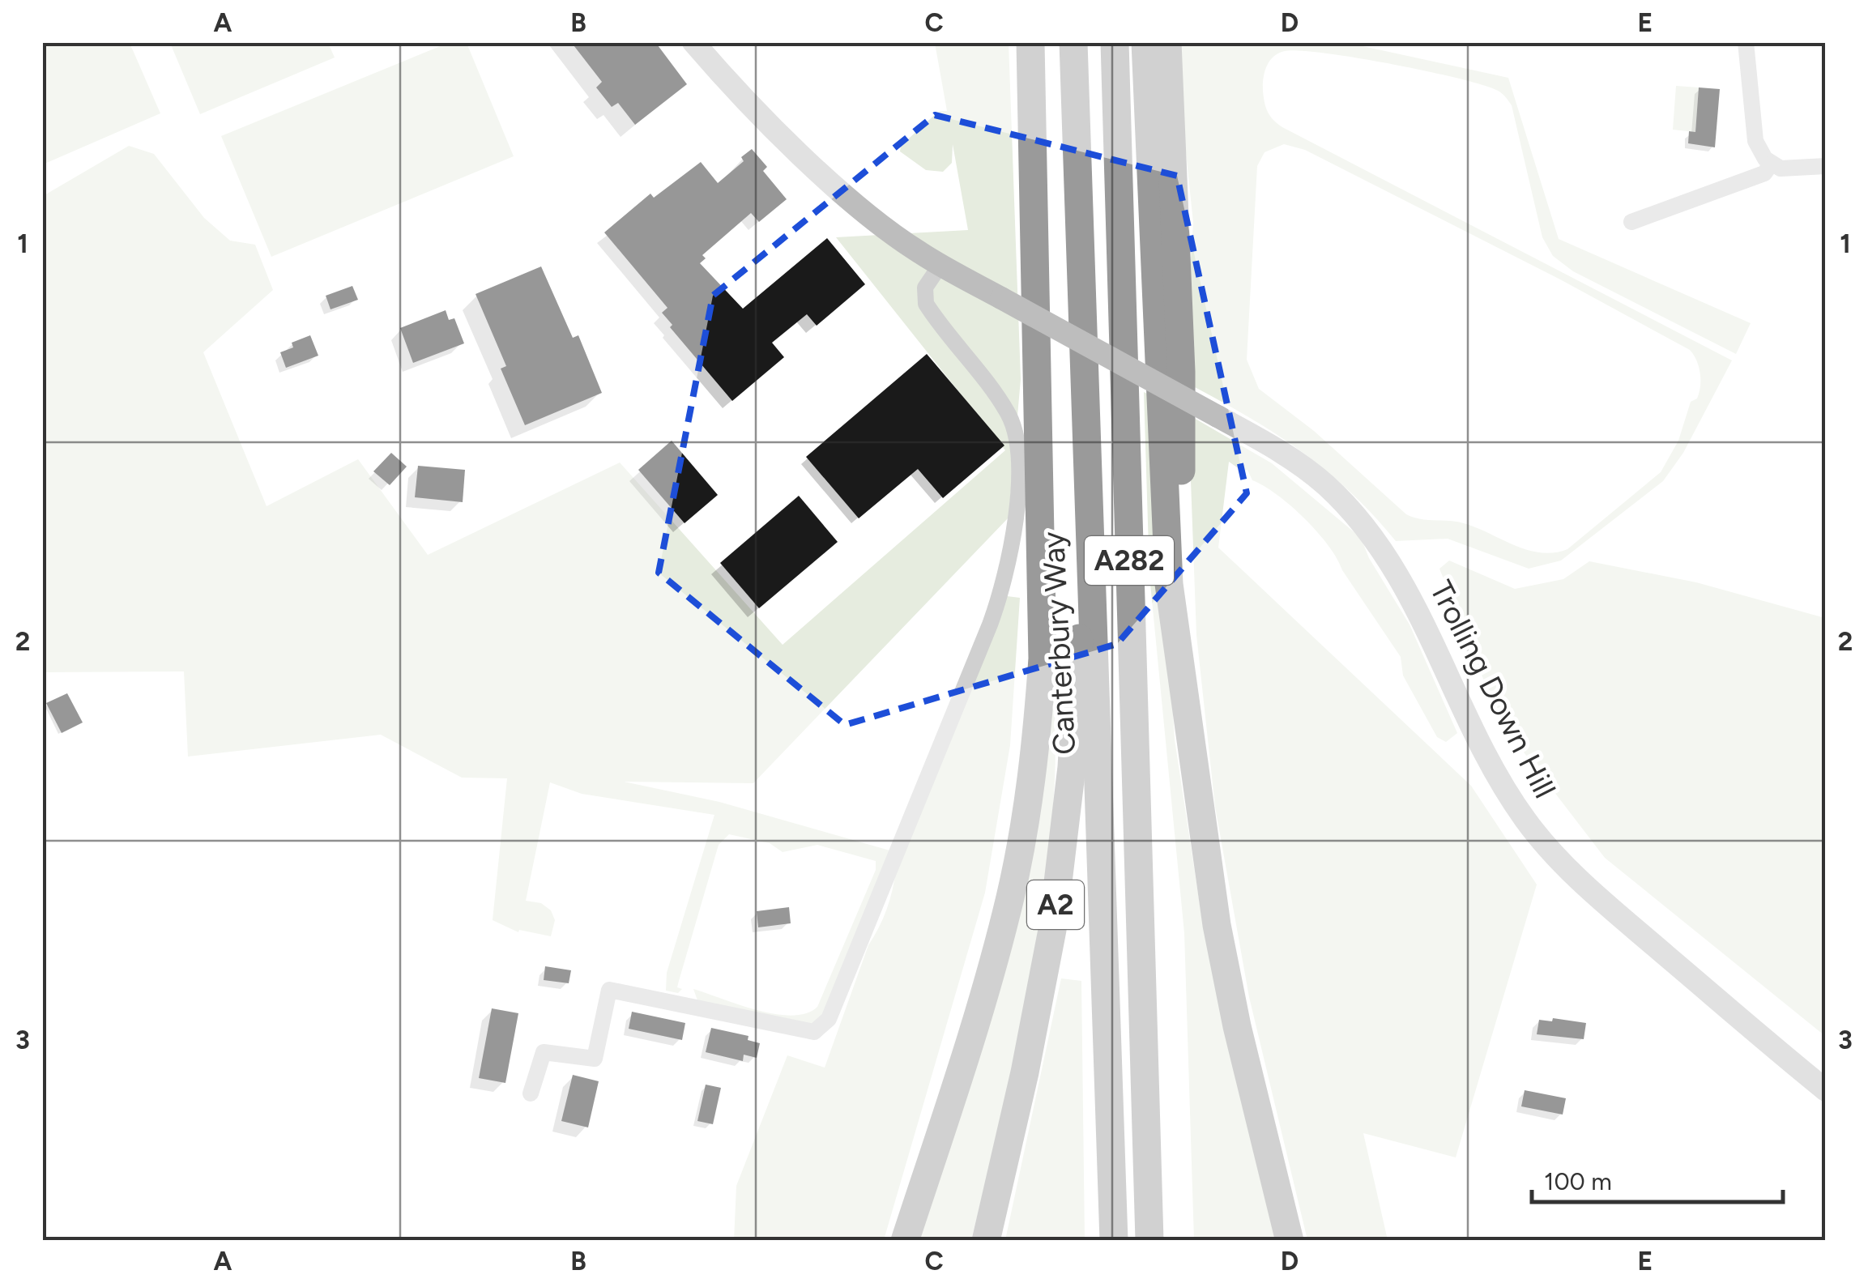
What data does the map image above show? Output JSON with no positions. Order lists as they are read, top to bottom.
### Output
{
  "streets": {
    "highway": ["A282", "Canterbury Way", "A2"],
    "main road": ["Trolling Down Hill"]
  },
  "crossings": [
    ["Canterbury Way", "A2"]
  ],
  "scale_bar": "100 m",
  "grid": {
    "columns": [
      "A",
      "B",
      "C",
      "D",
      "E"
    ],
    "rows": ["1", "2", "3"]
  }
}
